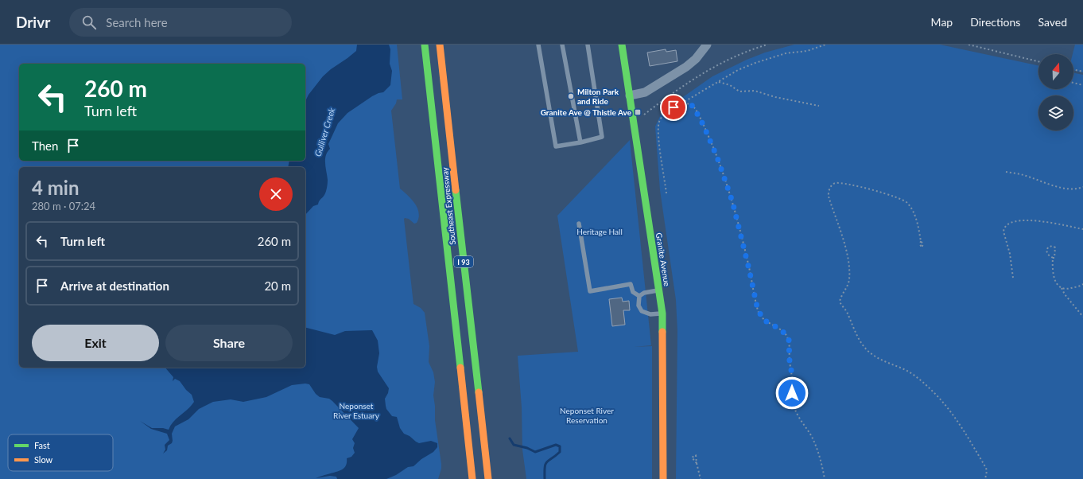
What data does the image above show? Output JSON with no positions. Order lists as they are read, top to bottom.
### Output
{
  "streets": {
    "main road": ["Southeast Expressway", "Granite Avenue", "I 93"]
  },
  "water": ["Gulliver Creek"],
  "parks": ["Heritage Hall", "Neponset River Estuary", "Neponset River Reservation"],
  "places": {
    "other": ["Milton Park and Ride"],
    "transit": ["Granite Ave @ Thistle Ave"]
  },
  "legend": ["Fast", "Slow"],
  "north": "top",
  "page": {
    "header": "Drivr",
    "search": "Search here",
    "nav": ["Map", "Directions", "Saved"],
    "turn": ["260 m", "Turn left"],
    "then": "Then",
    "heading": ["4 min", "280 m · 07:24"],
    "list": [
      {
        "name": "Turn left",
        "value": "260 m"
      },
      {
        "name": "Arrive at destination",
        "value": "20 m"
      }
    ],
    "buttons": ["Exit", "Share"]
  }
}
